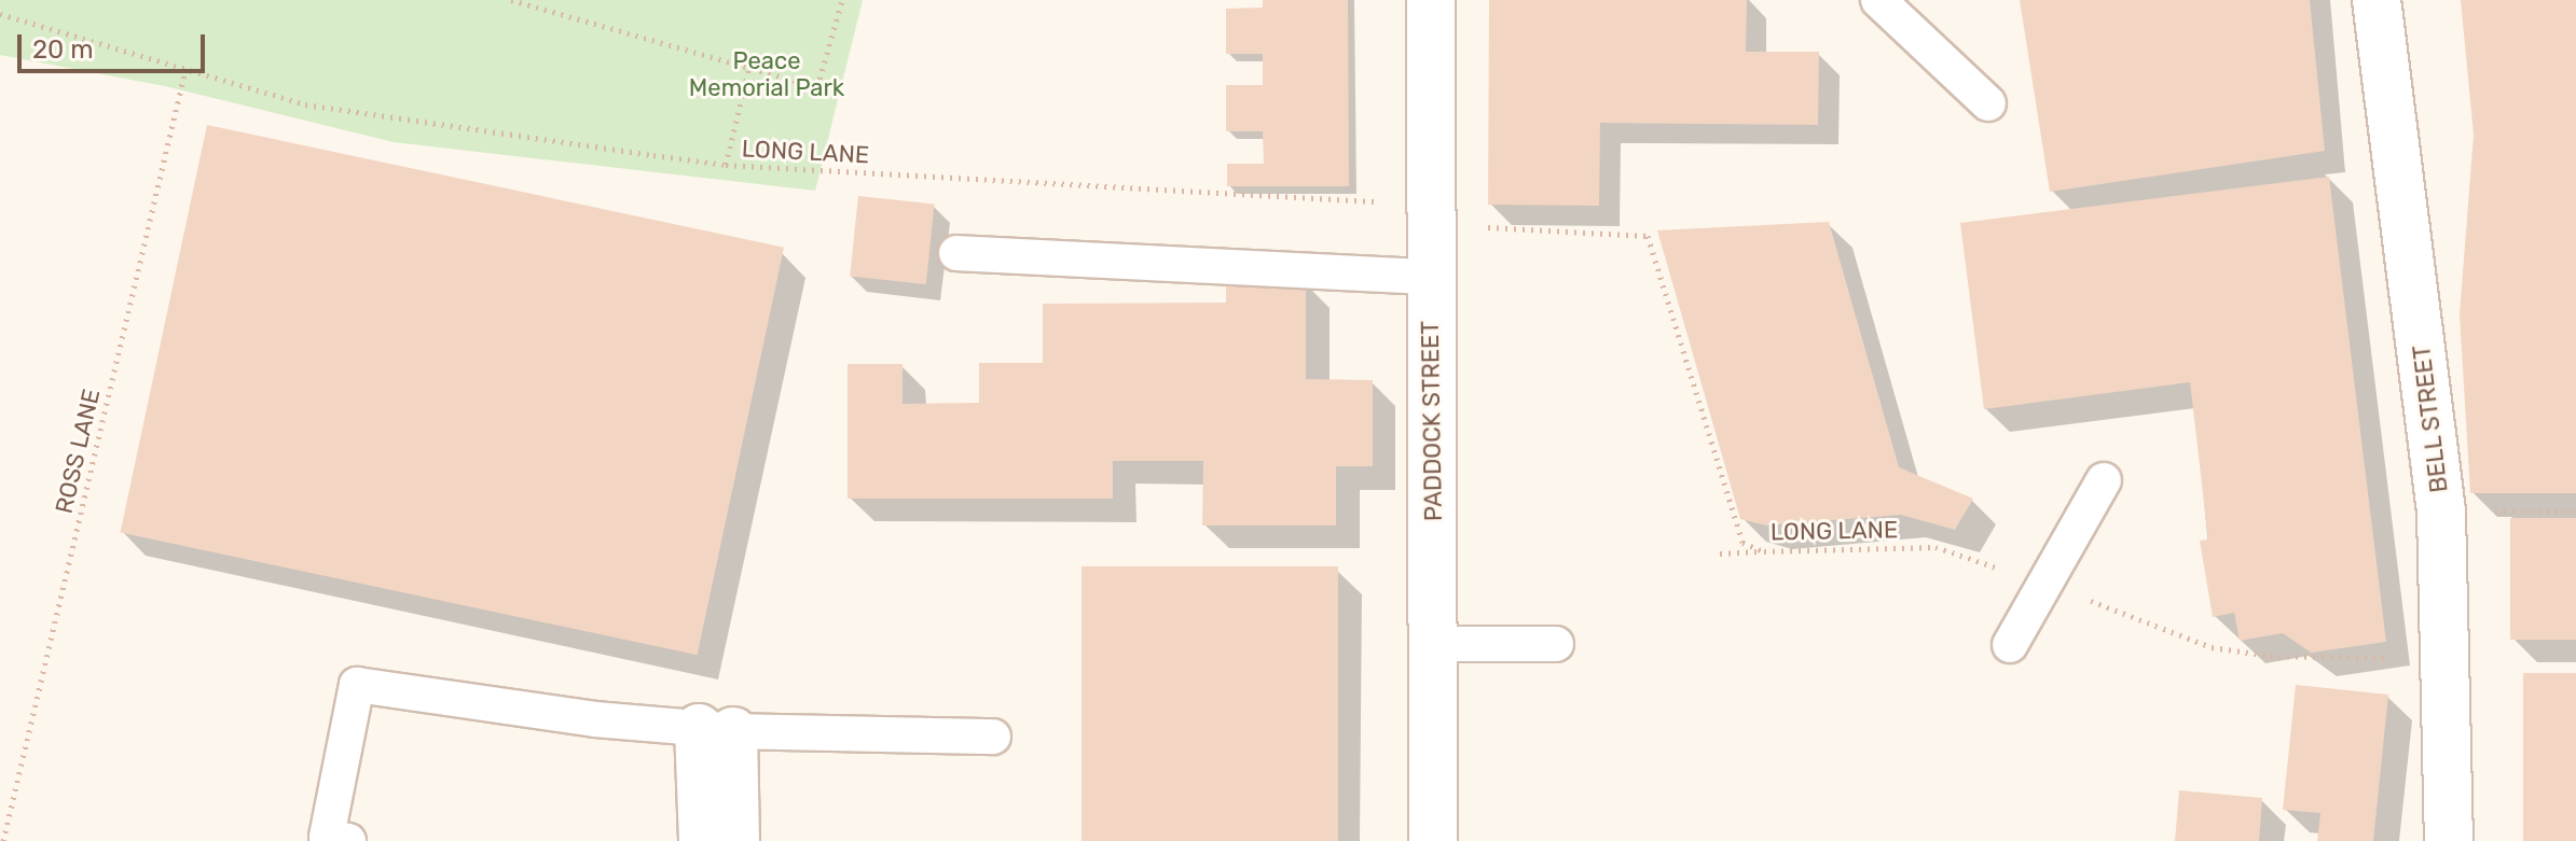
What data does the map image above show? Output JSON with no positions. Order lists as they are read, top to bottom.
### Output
{
  "streets": {
    "street": ["BELL STREET", "PADDOCK STREET"],
    "path": ["LONG LANE", "ROSS LANE"]
  },
  "crossings": [
    ["LONG LANE", "BELL STREET"],
    ["LONG LANE", "PADDOCK STREET"],
    ["LONG LANE", "ROSS LANE"]
  ],
  "parks": ["Peace Memorial Park"],
  "scale_bar": "20 m"
}
